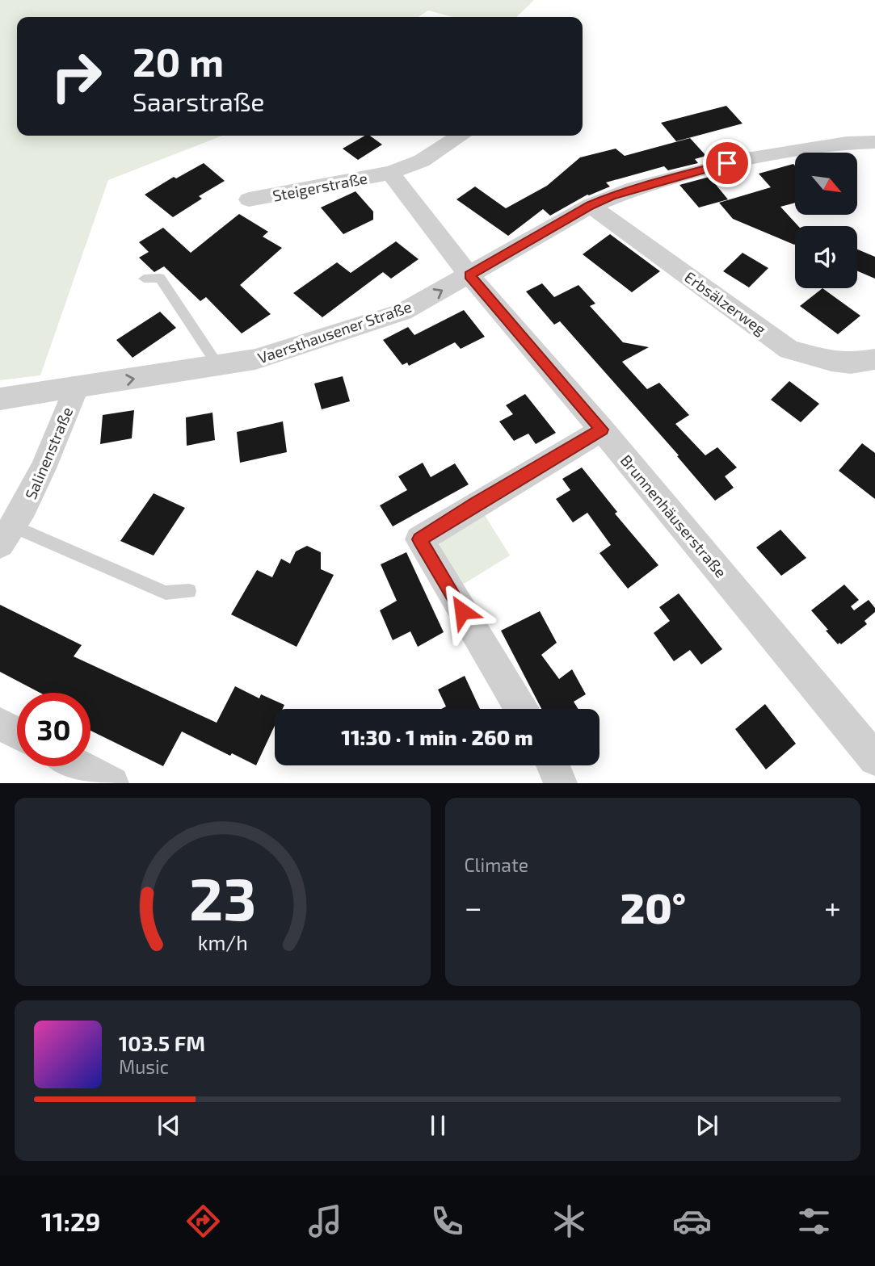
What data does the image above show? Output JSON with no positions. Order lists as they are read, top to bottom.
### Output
{
  "streets": {
    "street": [
      "Steigerstraße",
      "Erbsälzerweg",
      "Vaersthausener Straße",
      "Salinenstraße",
      "Brunnenhäuserstraße"
    ]
  },
  "crossings": [
    ["Erbsälzerweg", "Vaersthausener Straße"],
    ["Vaersthausener Straße", "Salinenstraße"],
    ["Vaersthausener Straße", "Brunnenhäuserstraße"]
  ],
  "one_way": ["Vaersthausener Straße"],
  "north": "bottom right",
  "page": {
    "turn": ["20 m", "Saarstraße"],
    "limit": "30",
    "trip": "11:30 · 1 min · 260 m",
    "tile": "Climate",
    "heat": ["−", "20°", "+"],
    "song": ["103.5 FM", "Music"],
    "tabs": "11:29",
    "gauge": ["23", "km/h"]
  }
}
